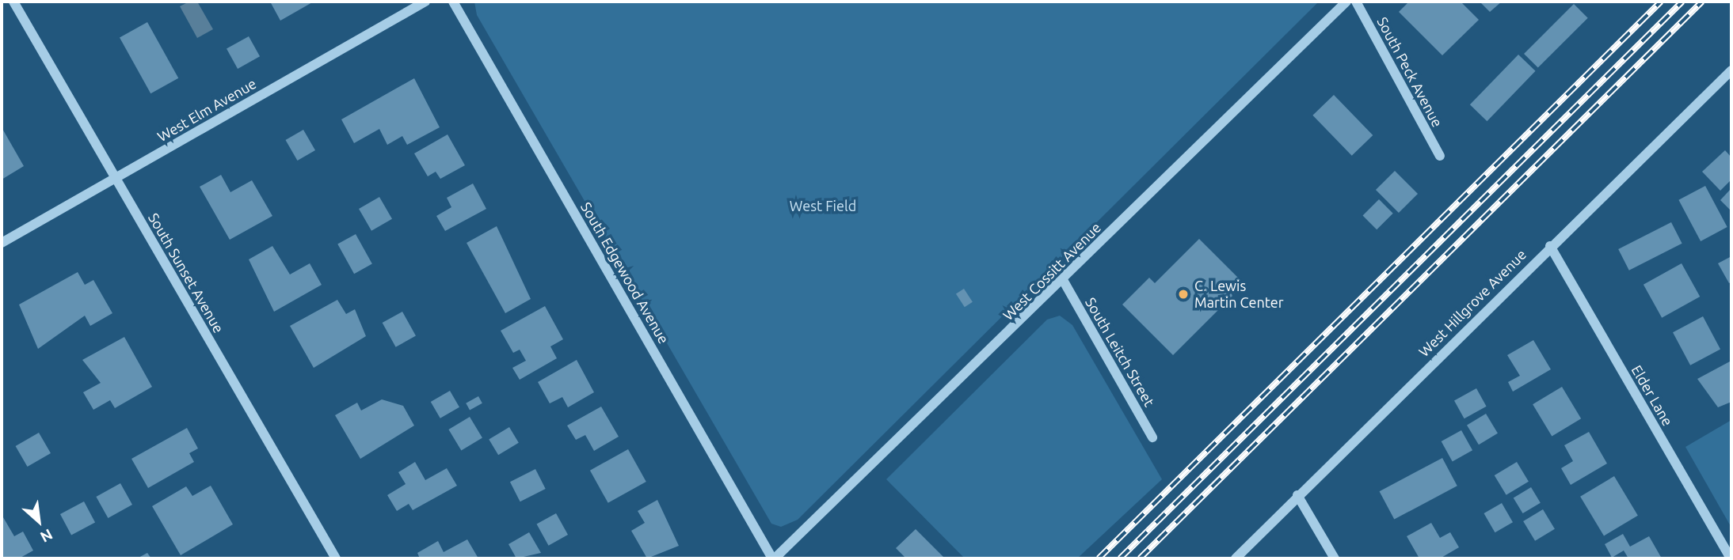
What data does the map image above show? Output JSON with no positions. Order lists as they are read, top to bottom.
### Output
{
  "streets": {
    "street": [
      "South Peck Avenue",
      "West Elm Avenue",
      "West Cossitt Avenue",
      "South Sunset Avenue",
      "South Edgewood Avenue",
      "West Hillgrove Avenue",
      "South Leitch Street",
      "Elder Lane"
    ]
  },
  "crossings": [
    ["West Elm Avenue", "South Sunset Avenue"],
    ["West Cossitt Avenue", "South Edgewood Avenue"],
    ["West Cossitt Avenue", "South Leitch Street"],
    ["West Hillgrove Avenue", "Elder Lane"]
  ],
  "parks": ["West Field"],
  "places": ["C. Lewis Martin Center"],
  "north": "bottom right"
}
